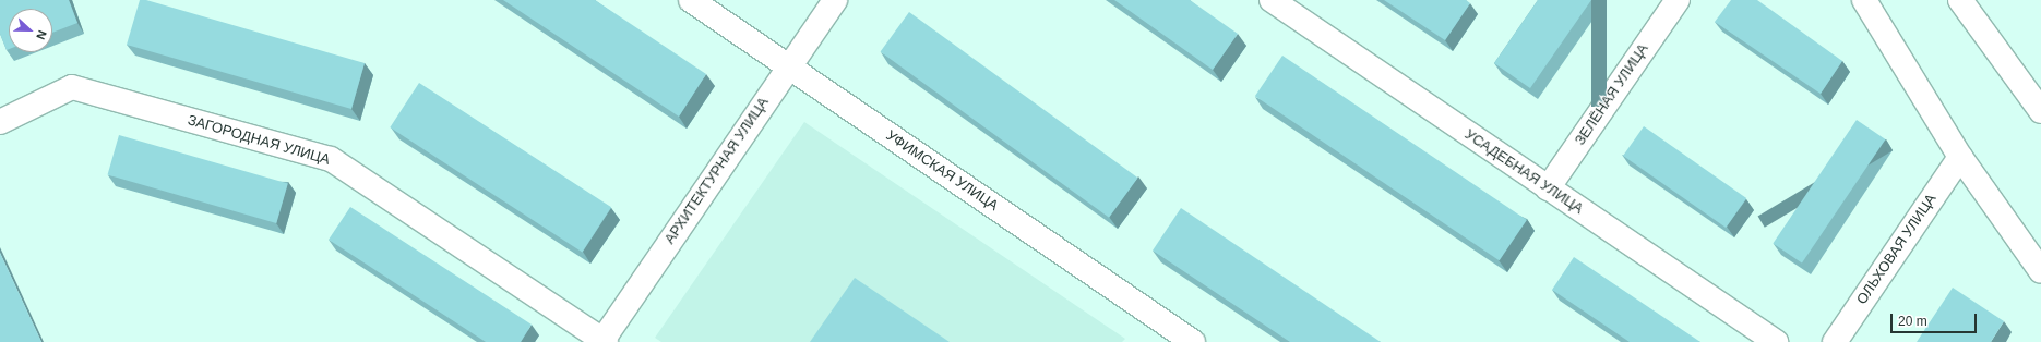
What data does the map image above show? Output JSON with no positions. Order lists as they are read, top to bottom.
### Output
{
  "streets": {
    "street": [
      "ЗЕЛЁНАЯ УЛИЦА",
      "ЗАГОРОДНАЯ УЛИЦА",
      "АРХИТЕКТУРНАЯ УЛИЦА",
      "УФИМСКАЯ УЛИЦА",
      "УСАДЕБНАЯ УЛИЦА",
      "ОЛЬХОВАЯ УЛИЦА"
    ]
  },
  "crossings": [
    ["ЗЕЛЁНАЯ УЛИЦА", "УСАДЕБНАЯ УЛИЦА"],
    ["ЗАГОРОДНАЯ УЛИЦА", "АРХИТЕКТУРНАЯ УЛИЦА"],
    ["АРХИТЕКТУРНАЯ УЛИЦА", "УФИМСКАЯ УЛИЦА"]
  ],
  "scale_bar": "20 m",
  "north": "right"
}
